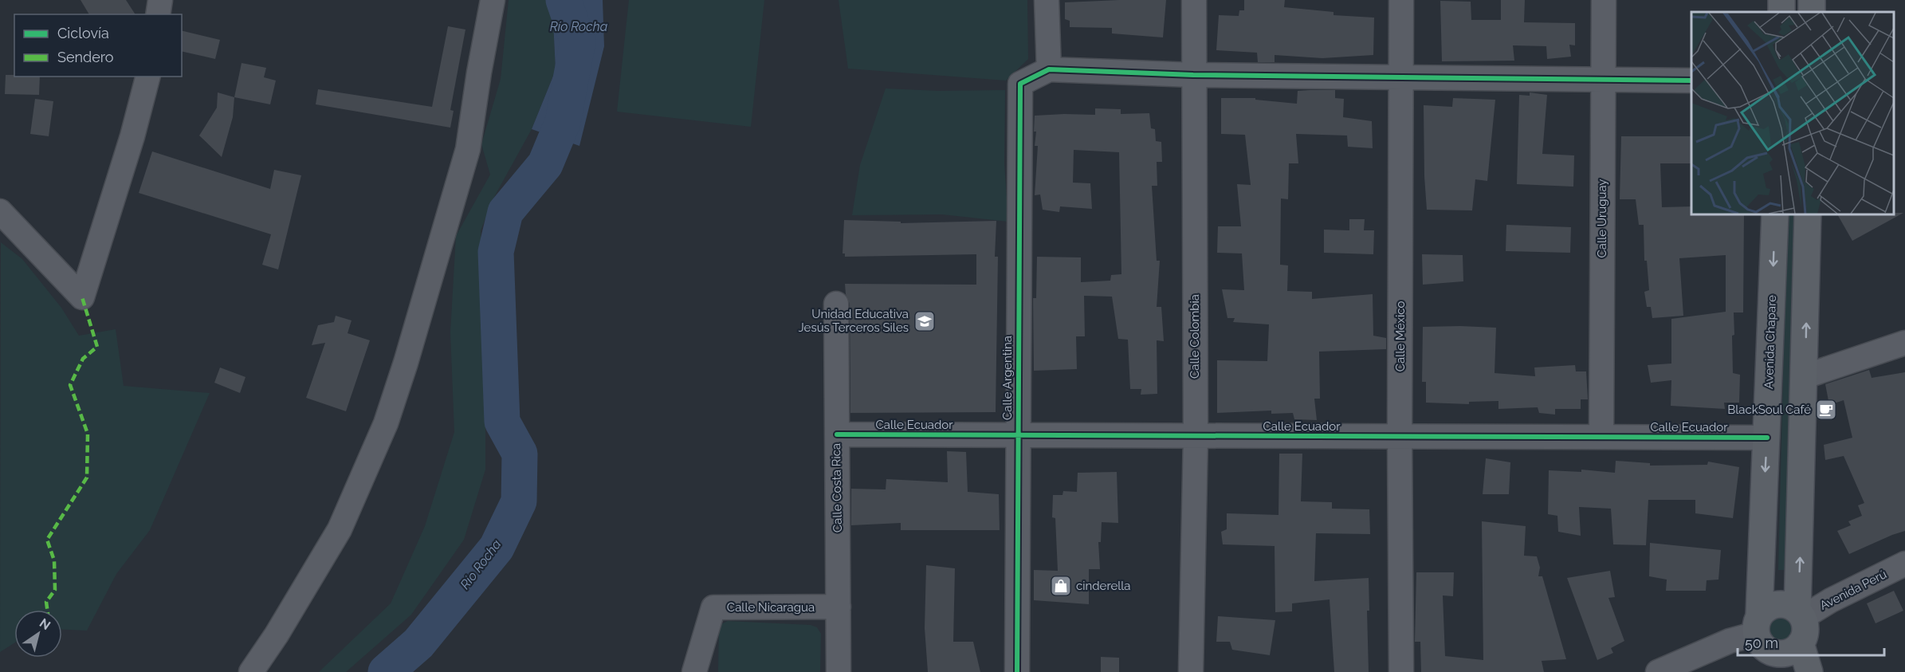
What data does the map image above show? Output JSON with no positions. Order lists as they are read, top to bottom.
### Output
{
  "streets": {
    "main road": ["Avenida Chapare"],
    "street": [
      "Calle Uruguay",
      "Calle Colombia",
      "Calle México",
      "Calle Argentina",
      "Calle Ecuador",
      "Calle Costa Rica",
      "Avenida Perú",
      "Calle Nicaragua"
    ]
  },
  "crossings": [
    ["Calle Uruguay", "Calle Ecuador"],
    ["Calle Colombia", "Calle Ecuador"],
    ["Calle México", "Calle Ecuador"],
    ["Avenida Chapare", "Calle Ecuador"],
    ["Avenida Chapare", "Avenida Perú"],
    ["Calle Argentina", "Calle Ecuador"],
    ["Calle Ecuador", "Calle Costa Rica"],
    ["Calle Costa Rica", "Calle Nicaragua"]
  ],
  "water": ["Río Rocha"],
  "places": {
    "school or university": ["Unidad Educativa Jesús Terceros Siles"],
    "cafe": ["BlackSoul Café"],
    "shop": ["cinderella"]
  },
  "legend": ["Ciclovía", "Sendero"],
  "scale_bar": "50 m",
  "north": "top right"
}
